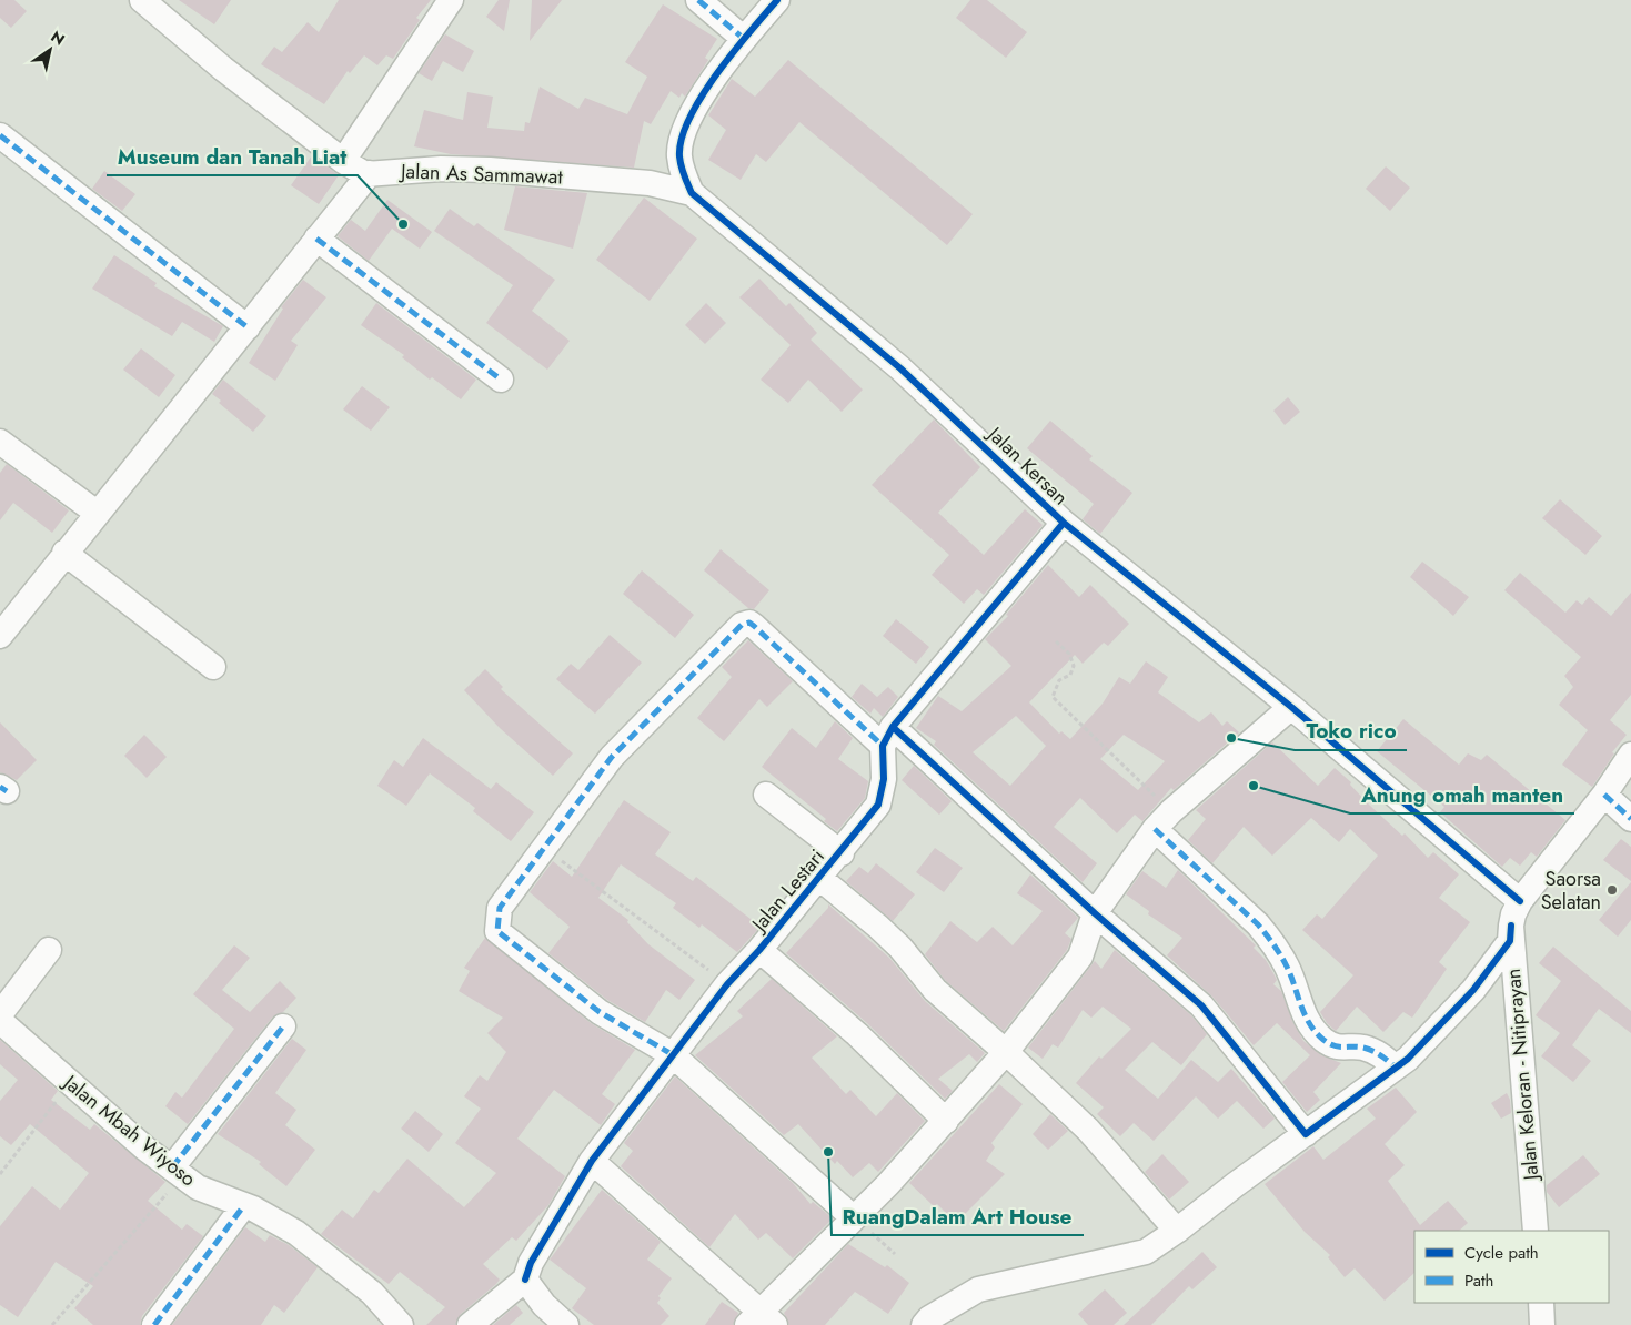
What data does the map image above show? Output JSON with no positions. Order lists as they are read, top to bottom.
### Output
{
  "streets": {
    "street": [
      "Jalan As Sammawat",
      "Jalan Kersan",
      "Jalan Lestari",
      "Jalan Keloran - Nitiprayan",
      "Jalan Mbah Wiyoso"
    ]
  },
  "crossings": [
    ["Jalan As Sammawat", "Jalan Kersan"],
    ["Jalan Kersan", "Jalan Keloran - Nitiprayan"]
  ],
  "places": [
    "Museum dan Tanah Liat",
    "Toko rico",
    "Anung omah manten",
    "Saorsa Selatan",
    "RuangDalam Art House"
  ],
  "legend": ["Cycle path", "Path"],
  "north": "top right"
}
